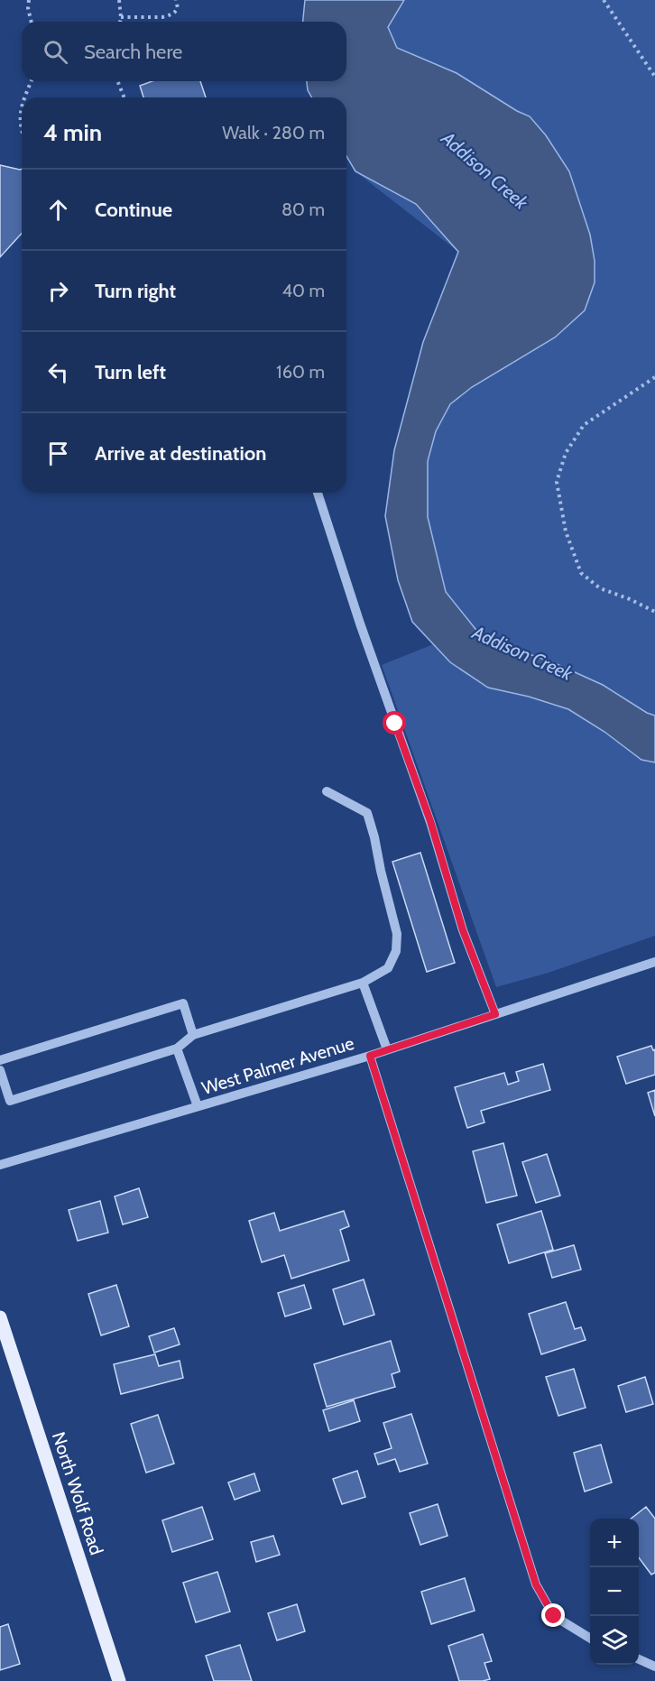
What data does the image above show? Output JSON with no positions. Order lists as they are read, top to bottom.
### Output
{
  "streets": {
    "main road": ["North Wolf Road"],
    "street": ["West Palmer Avenue"]
  },
  "water": ["Addison Creek"],
  "page": {
    "search": "Search here",
    "heading": ["4 min", "Walk · 280 m"],
    "list": [
      ["Continue", "80 m"],
      ["Turn right", "40 m"],
      ["Turn left", "160 m"],
      "Arrive at destination"
    ],
    "map_buttons": ["+", "−"]
  }
}
